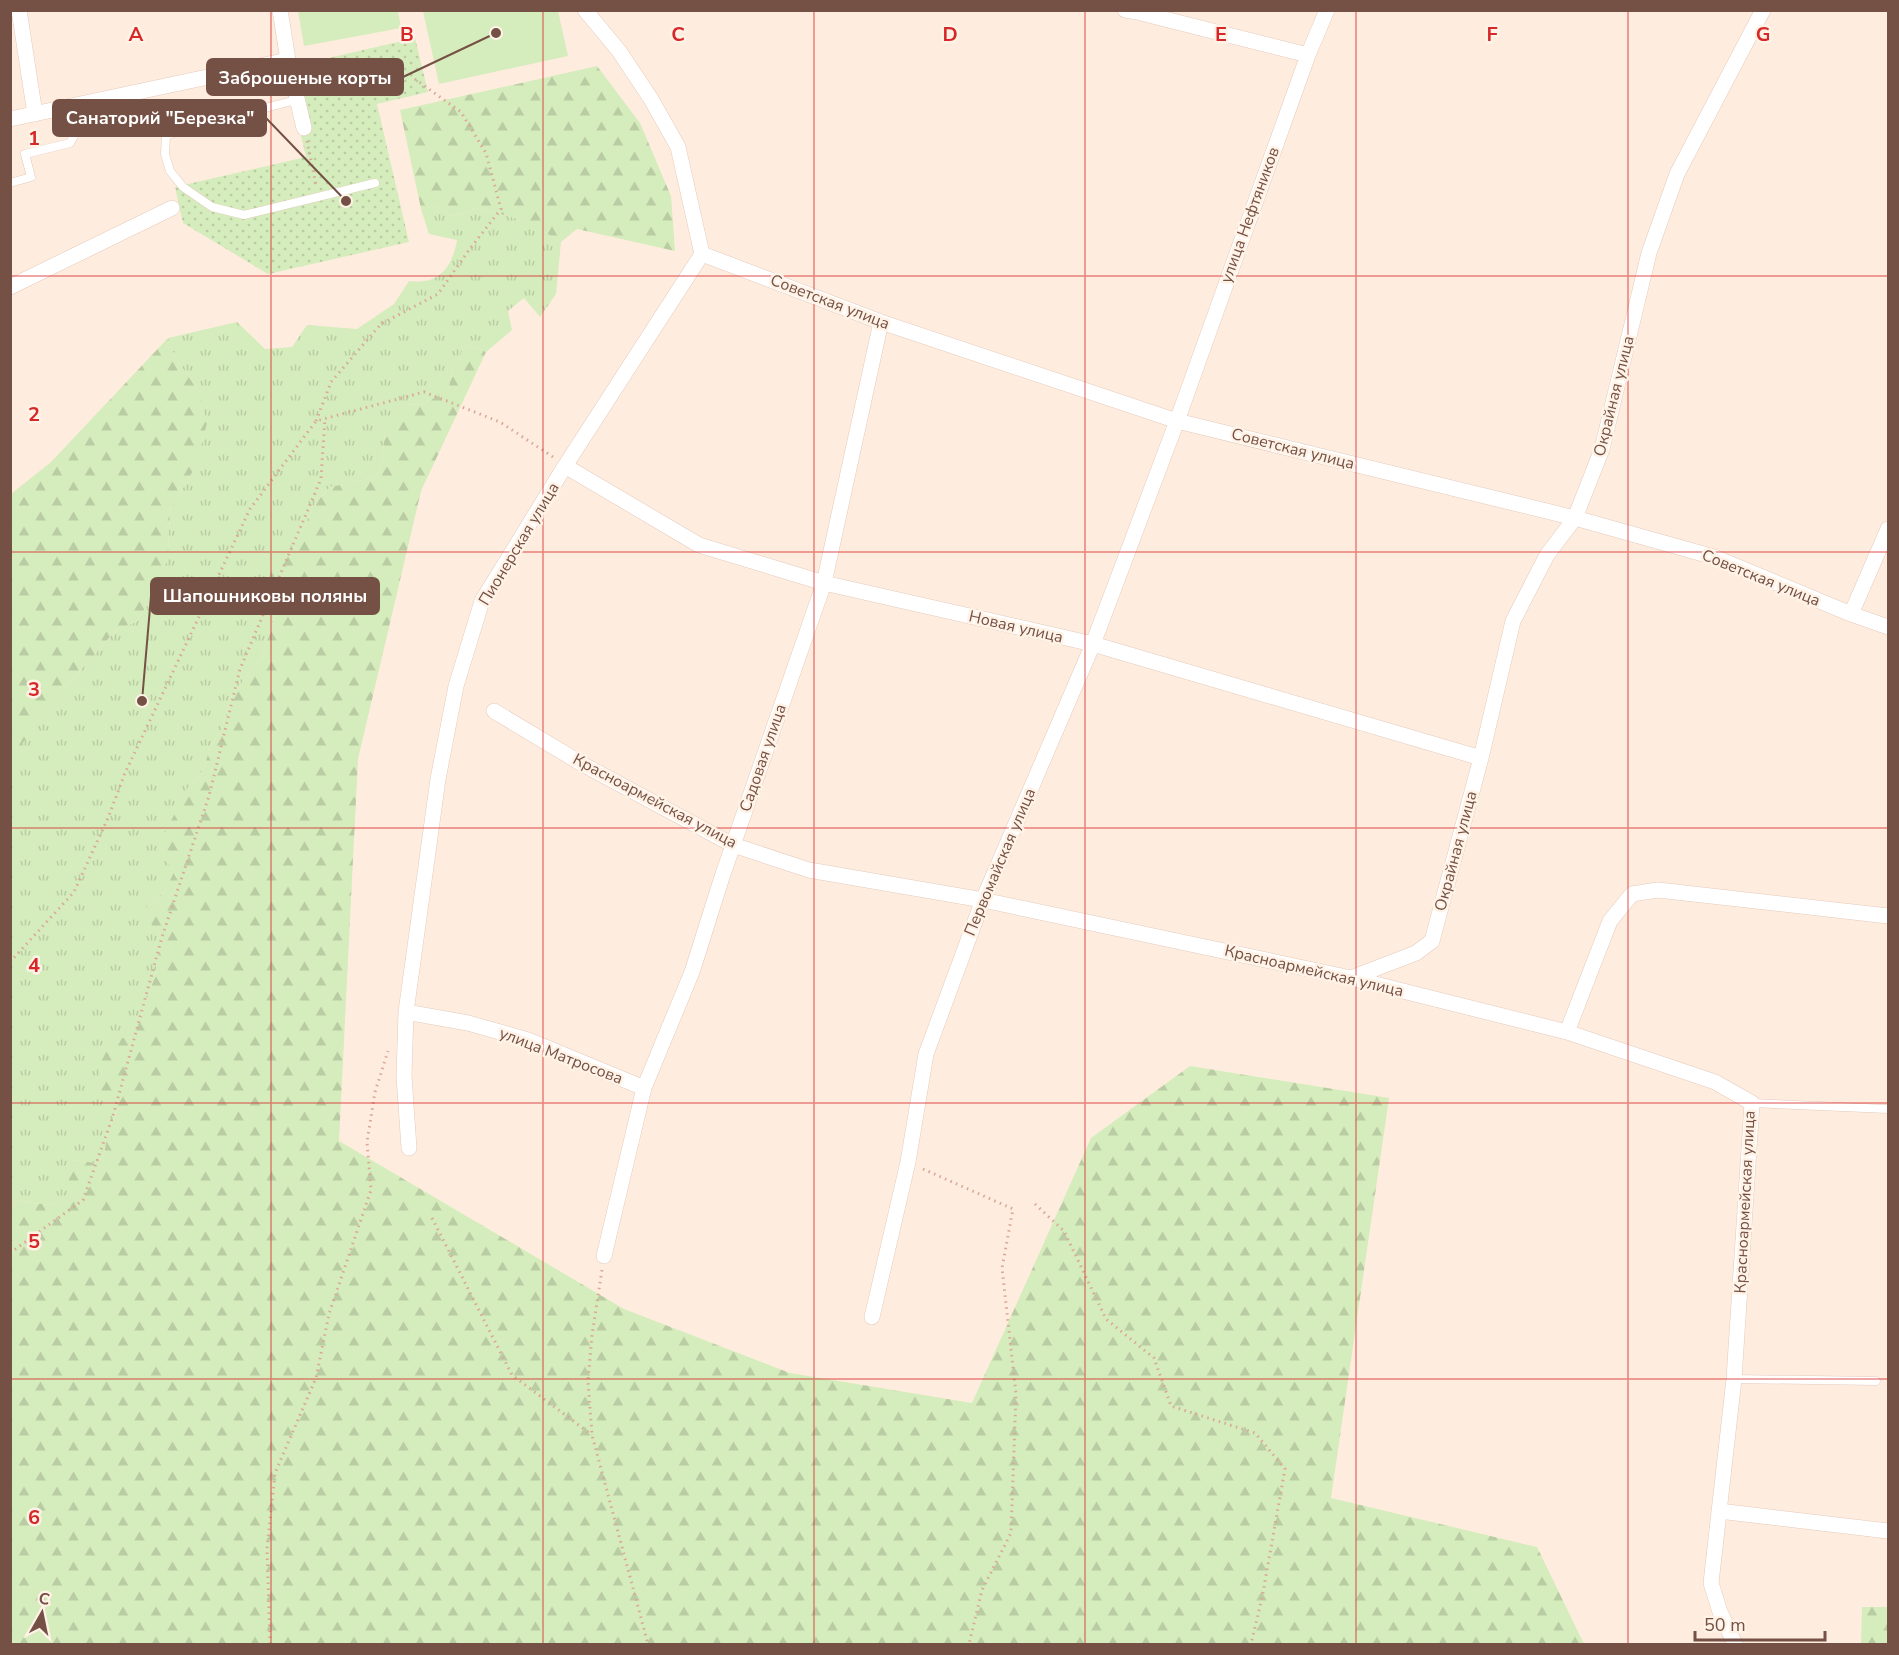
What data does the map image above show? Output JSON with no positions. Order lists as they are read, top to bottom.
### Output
{
  "streets": {
    "street": [
      "улица Нефтяников",
      "Советская улица",
      "Окрайная улица",
      "Пионерская улица",
      "Новая улица",
      "Садовая улица",
      "Красноармейская улица",
      "Первомайская улица",
      "улица Матросова"
    ]
  },
  "crossings": [
    ["улица Нефтяников", "Советская улица"],
    ["улица Нефтяников", "Первомайская улица"],
    ["Советская улица", "Окрайная улица"],
    ["Советская улица", "Пионерская улица"],
    ["Советская улица", "Садовая улица"],
    ["Советская улица", "Первомайская улица"],
    ["Окрайная улица", "Новая улица"],
    ["Окрайная улица", "Красноармейская улица"],
    ["Пионерская улица", "Новая улица"],
    ["Пионерская улица", "улица Матросова"],
    ["Новая улица", "Садовая улица"],
    ["Новая улица", "Первомайская улица"],
    ["Садовая улица", "Красноармейская улица"],
    ["Садовая улица", "улица Матросова"],
    ["Красноармейская улица", "Первомайская улица"]
  ],
  "places": ["Заброшеные корты", "Санаторий \"Березка\"", "Шапошниковы поляны"],
  "scale_bar": "50 m",
  "north": "top",
  "grid": {
    "columns": [
      "A",
      "B",
      "C",
      "D",
      "E",
      "F",
      "G"
    ],
    "rows": [
      "1",
      "2",
      "3",
      "4",
      "5",
      "6"
    ]
  }
}
